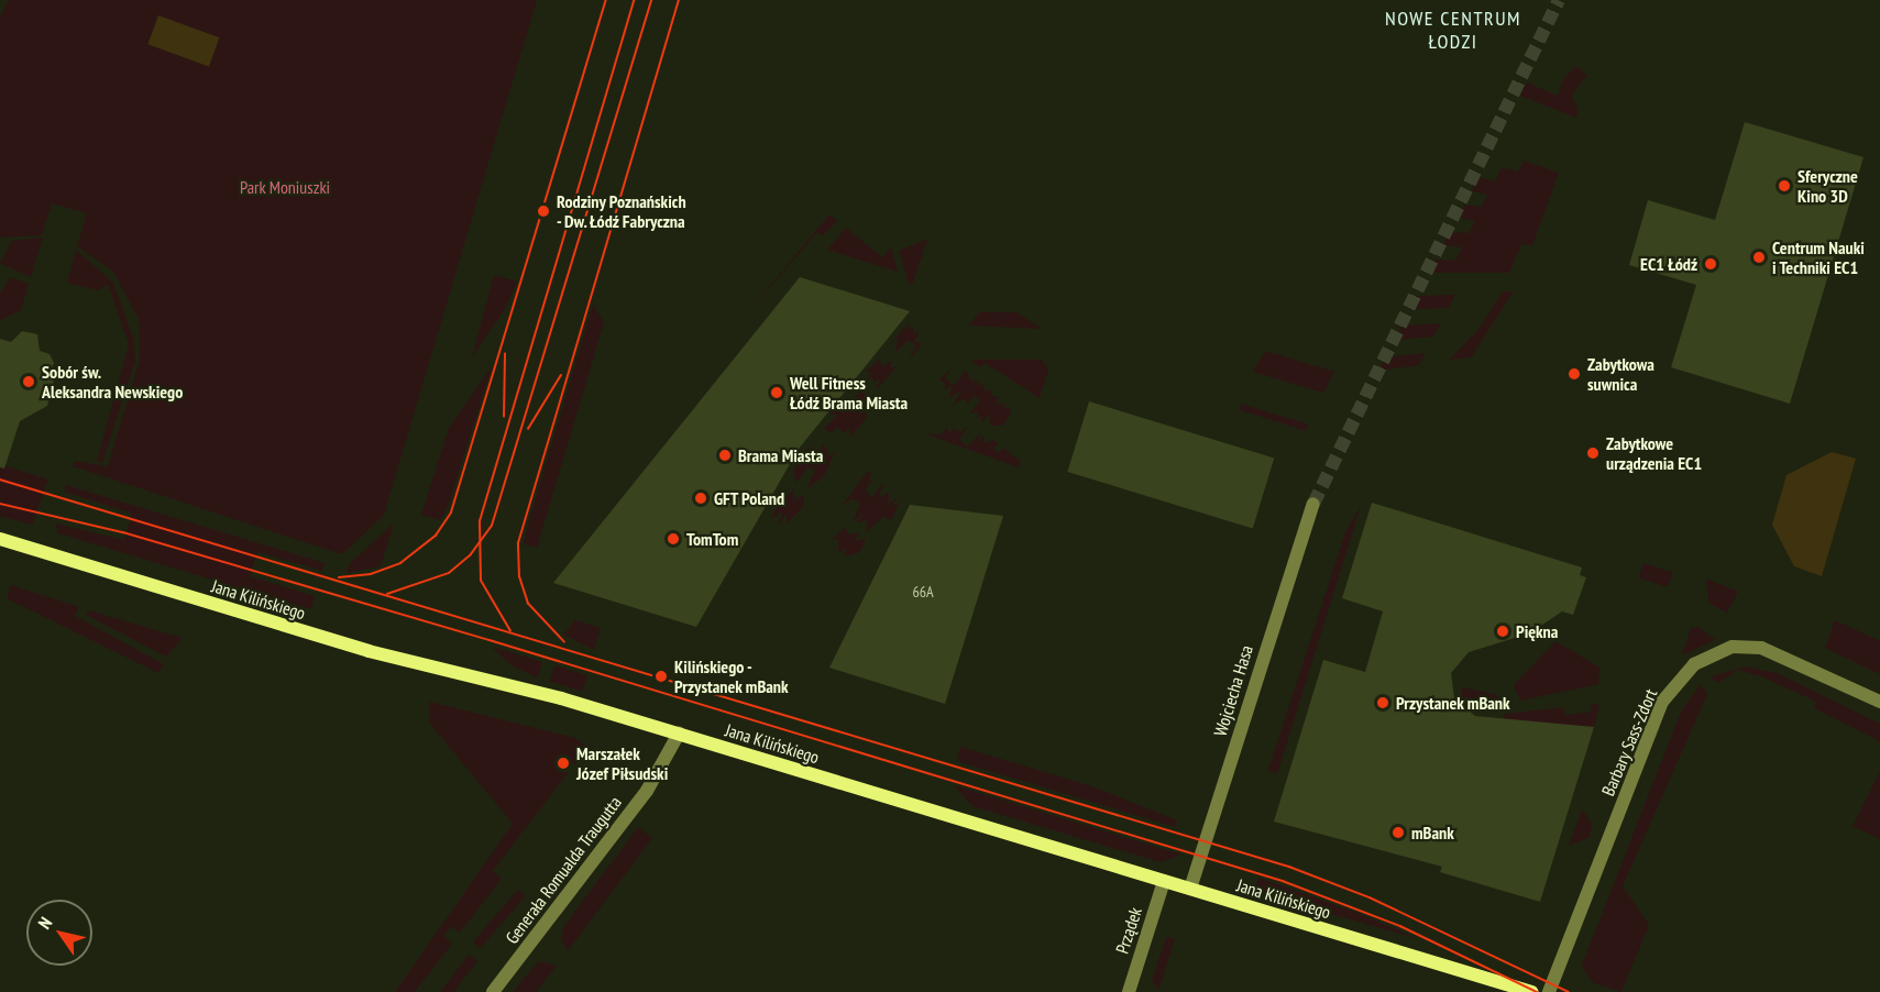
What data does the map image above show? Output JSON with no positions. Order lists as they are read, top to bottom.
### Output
{
  "streets": {
    "street": [
      "Jana Kilińskiego",
      "Wojciecha Hasa",
      "Barbary Sass-Zdort",
      "Generała Romualda Traugutta",
      "Prządek"
    ]
  },
  "crossings": [
    ["Jana Kilińskiego", "Wojciecha Hasa"],
    ["Jana Kilińskiego", "Generała Romualda Traugutta"],
    ["Jana Kilińskiego", "Prządek"]
  ],
  "districts": ["NOWE CENTRUM ŁODZI"],
  "parks": ["Park Moniuszki"],
  "places": [
    "Sferyczne Kino 3D",
    "Rodziny Poznańskich - Dw. Łódź Fabryczna",
    "Centrum Nauki i Techniki EC1",
    "EC1 Łódź",
    "Zabytkowa suwnica",
    "Sobór św. Aleksandra Newskiego",
    "Well Fitness Łódź Brama Miasta",
    "Zabytkowe urządzenia EC1",
    "Brama Miasta",
    "GFT Poland",
    "TomTom",
    "Piękna",
    "Kilińskiego - Przystanek mBank",
    "Przystanek mBank",
    "Marszałek Józef Piłsudski",
    "mBank"
  ],
  "house_numbers": ["66A"],
  "north": "top left"
}
